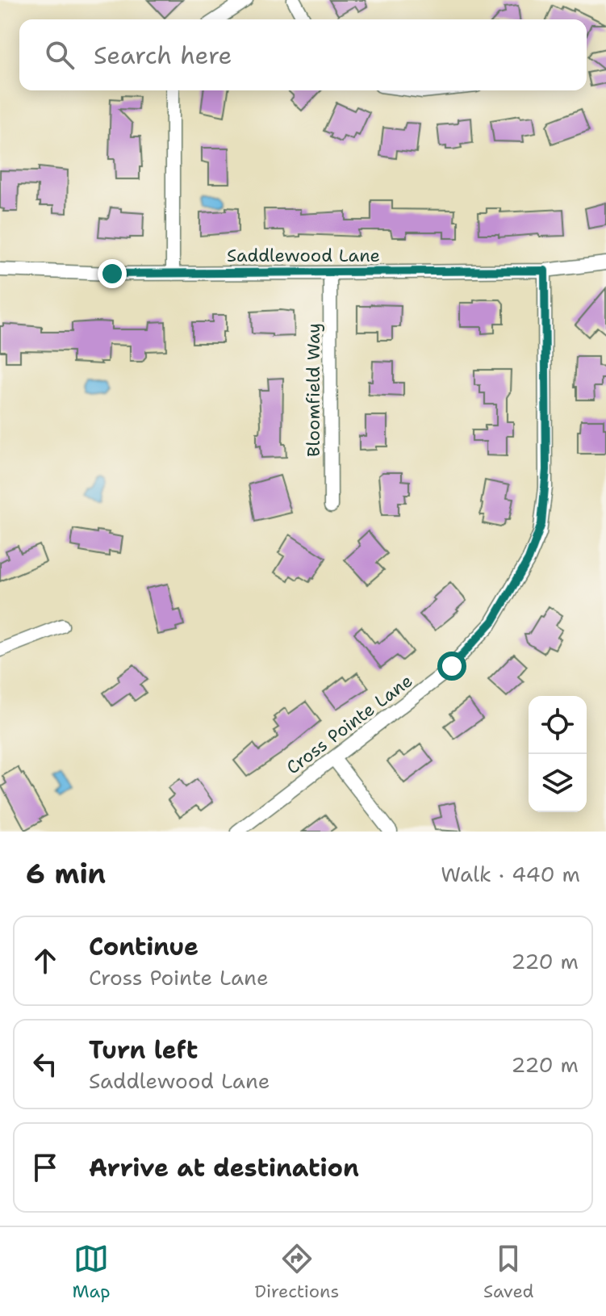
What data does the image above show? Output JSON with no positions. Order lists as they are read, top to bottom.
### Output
{
  "streets": {
    "street": ["Saddlewood Lane", "Bloomfield Way", "Cross Pointe Lane"]
  },
  "crossings": [
    ["Saddlewood Lane", "Bloomfield Way"],
    ["Saddlewood Lane", "Cross Pointe Lane"]
  ],
  "page": {
    "search": "Search here",
    "heading": ["6 min", "Walk · 440 m"],
    "list": [
      ["Continue", "Cross Pointe Lane", "220 m"],
      ["Turn left", "Saddlewood Lane", "220 m"],
      "Arrive at destination"
    ],
    "nav": ["Map", "Directions", "Saved"]
  }
}
